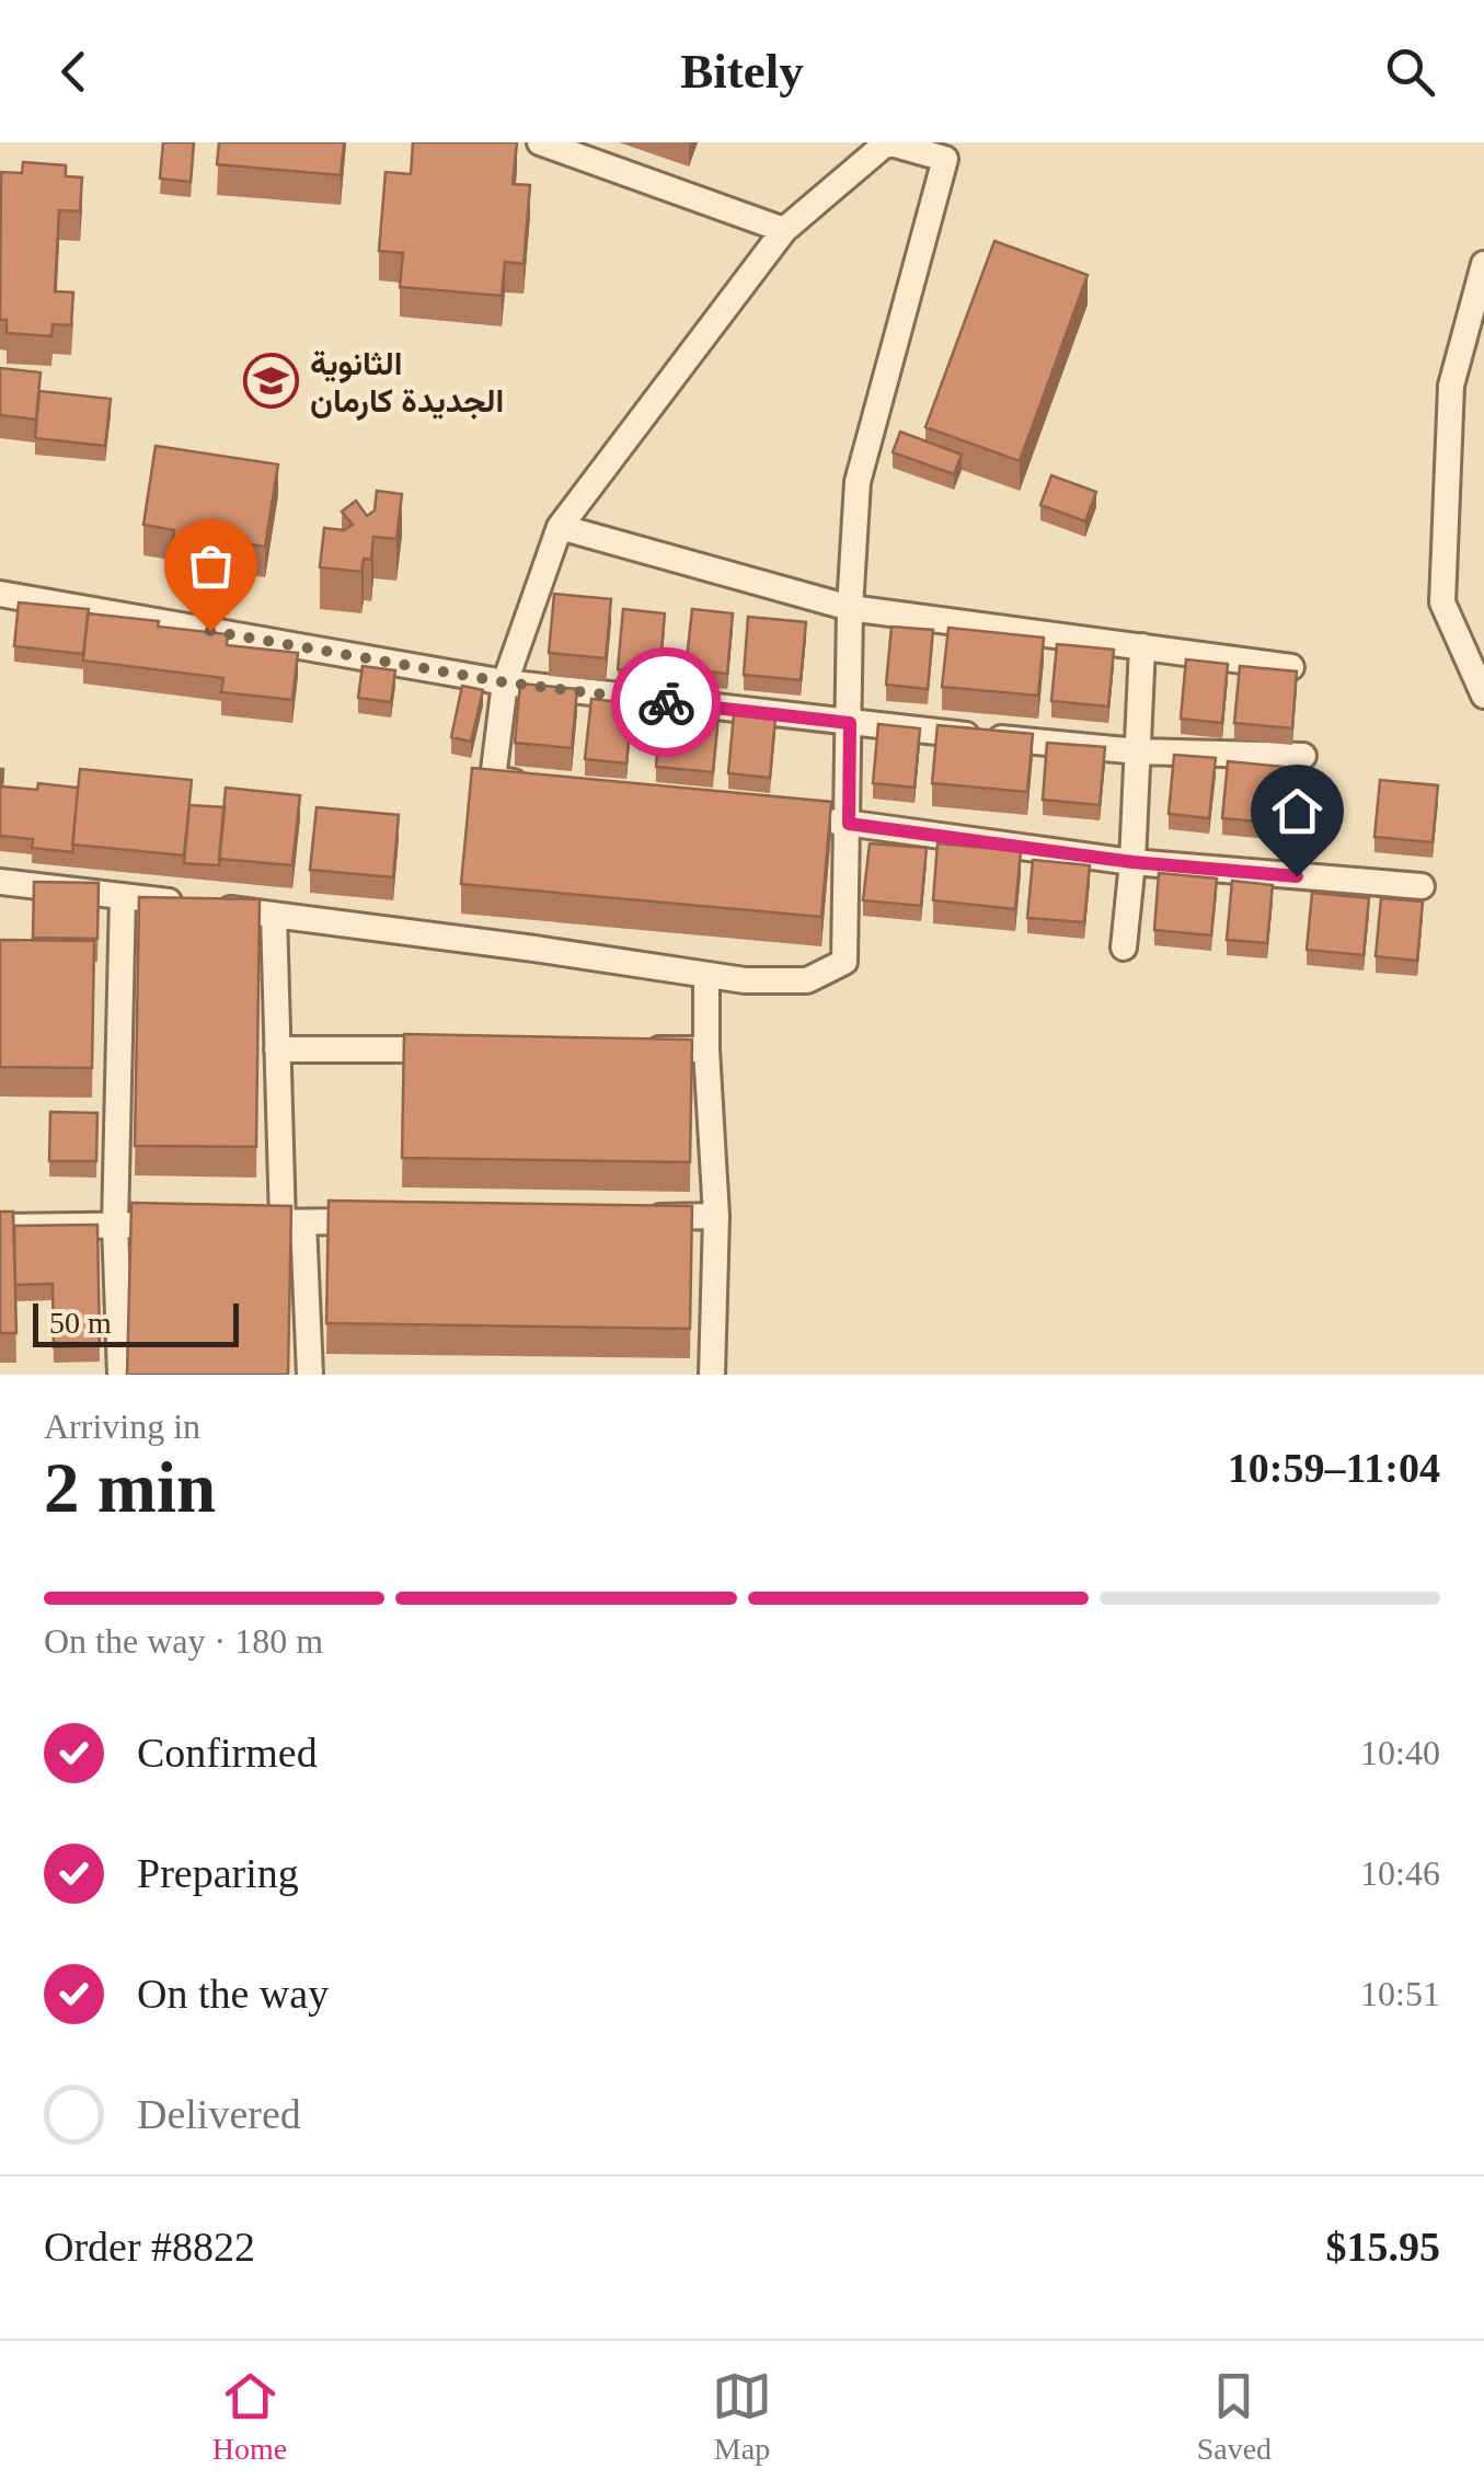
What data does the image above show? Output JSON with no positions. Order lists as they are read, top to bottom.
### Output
{
  "places": {
    "school or university": ["الثانوية الجديدة كارمان"]
  },
  "scale_bar": "50 m",
  "page": {
    "header": "Bitely",
    "scale": "50 m",
    "heading": ["2 min", "Arriving in", "10:59–11:04"],
    "panel": ["Order #8822", "$15.95"],
    "bar": "On the way · 180 m",
    "list": [
      ["Confirmed", "10:40"],
      ["Preparing", "10:46"],
      ["On the way", "10:51"],
      "Delivered"
    ],
    "tabs": ["Home", "Map", "Saved"]
  }
}
